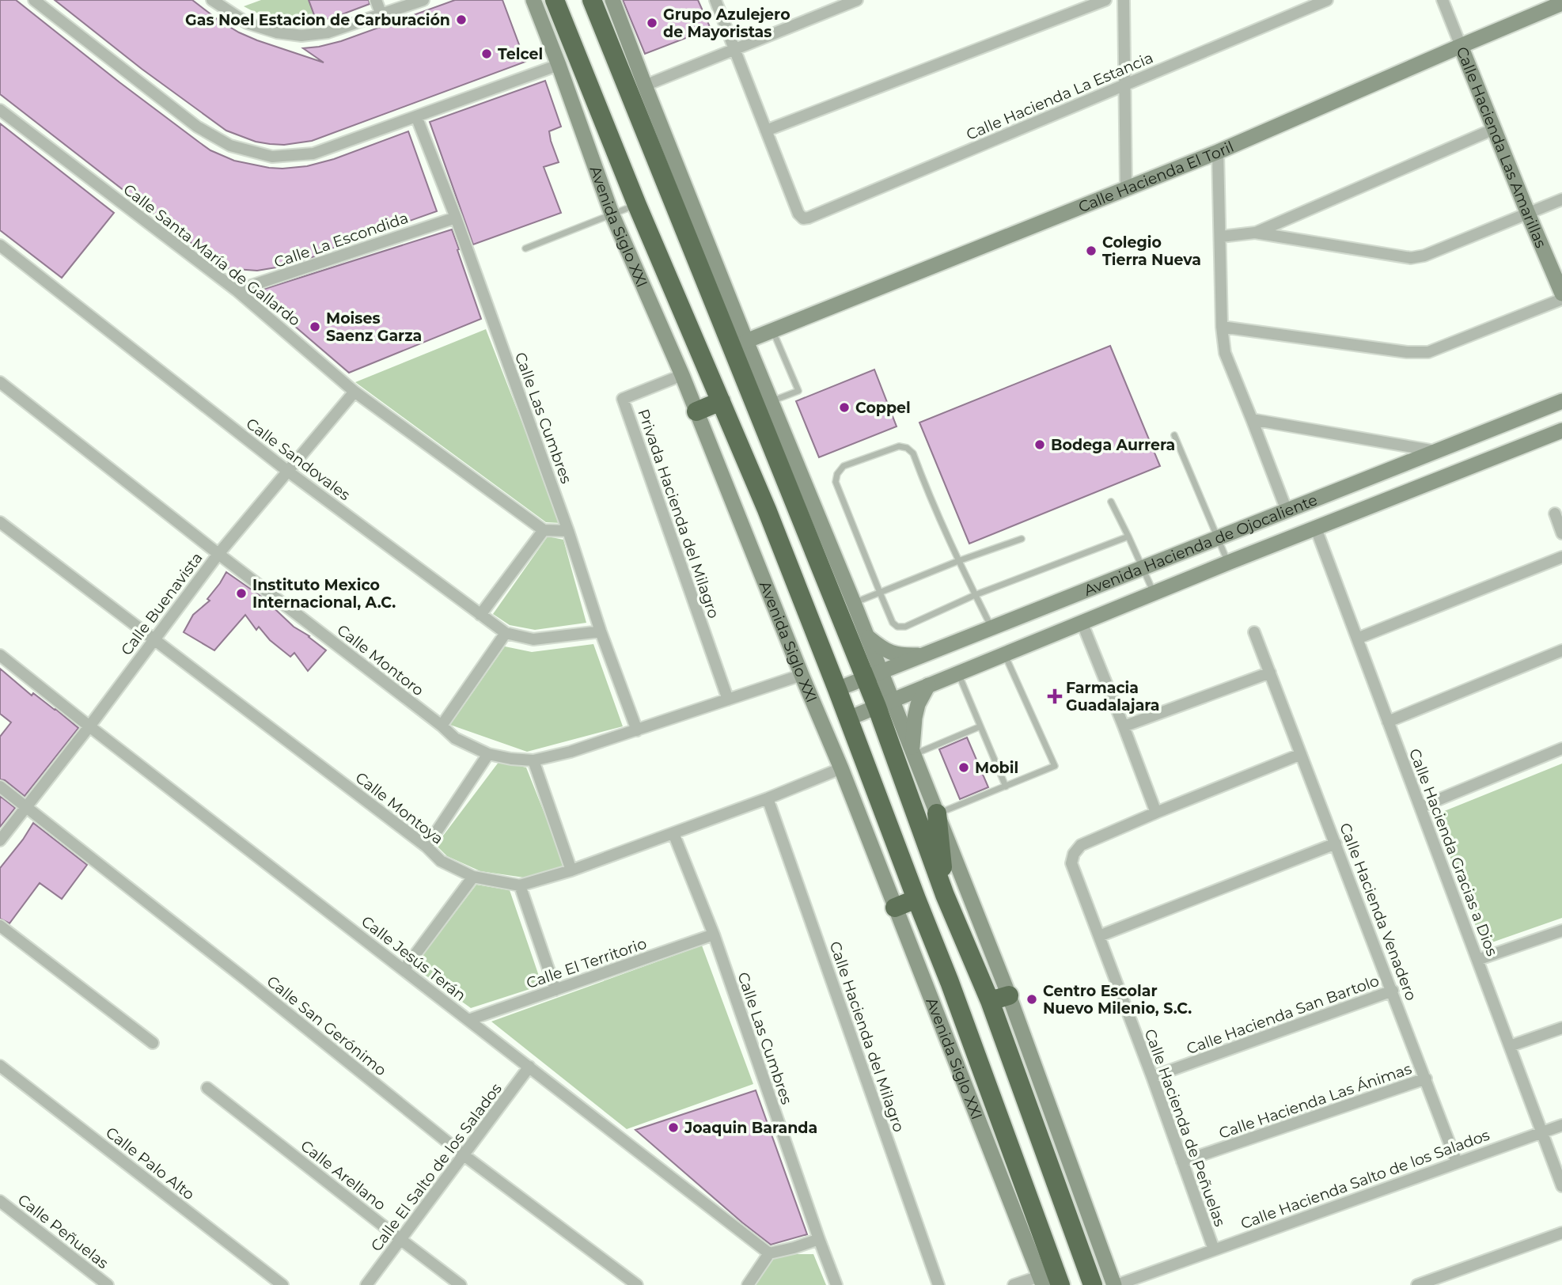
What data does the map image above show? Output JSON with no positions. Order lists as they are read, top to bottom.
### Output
{
  "streets": {
    "highway": ["Avenida Siglo XXI"],
    "street": [
      "Calle Hacienda La Estancia",
      "Calle Hacienda Las Amarillas",
      "Calle Hacienda El Toril",
      "Calle La Escondida",
      "Calle Santa María de Gallardo",
      "Calle Las Cumbres",
      "Calle Sandovales",
      "Privada Hacienda del Milagro",
      "Avenida Hacienda de Ojocaliente",
      "Calle Buenavista",
      "Calle Montoro",
      "Calle Montoya",
      "Calle Hacienda Gracias a Dios",
      "Calle Hacienda Venadero",
      "Calle Jesús Terán",
      "Calle El Territorio",
      "Calle Hacienda San Bartolo",
      "Calle San Gerónimo",
      "Calle Hacienda del Milagro",
      "Calle Hacienda Las Ánimas",
      "Calle Hacienda de Peñuelas",
      "Calle Palo Alto",
      "Calle El Salto de los Salados",
      "Calle Arellano",
      "Calle Hacienda Salto de los Salados",
      "Calle Peñuelas"
    ]
  },
  "crossings": [
    ["Calle Hacienda Las Amarillas", "Calle Hacienda El Toril"],
    ["Avenida Siglo XXI", "Privada Hacienda del Milagro"],
    ["Avenida Siglo XXI", "Avenida Hacienda de Ojocaliente"],
    ["Avenida Siglo XXI", "Calle Montoro"],
    ["Avenida Siglo XXI", "Calle Montoya"],
    ["Calle La Escondida", "Calle Santa María de Gallardo"],
    ["Calle La Escondida", "Calle Las Cumbres"],
    ["Calle Santa María de Gallardo", "Calle Buenavista"],
    ["Calle Las Cumbres", "Calle Sandovales"],
    ["Calle Las Cumbres", "Calle Montoro"],
    ["Calle Las Cumbres", "Calle Montoya"],
    ["Calle Las Cumbres", "Calle El Territorio"],
    ["Calle Sandovales", "Calle Buenavista"],
    ["Privada Hacienda del Milagro", "Calle Montoro"],
    ["Avenida Hacienda de Ojocaliente", "Calle Hacienda Gracias a Dios"],
    ["Calle Buenavista", "Calle Montoro"],
    ["Calle Buenavista", "Calle Montoya"],
    ["Calle Buenavista", "Calle Jesús Terán"],
    ["Calle Buenavista", "Calle San Gerónimo"],
    ["Calle Montoya", "Calle Hacienda del Milagro"],
    ["Calle Hacienda Gracias a Dios", "Calle Hacienda Salto de los Salados"],
    ["Calle Hacienda Venadero", "Calle Hacienda San Bartolo"],
    ["Calle Hacienda Venadero", "Calle Hacienda Las Ánimas"],
    ["Calle Hacienda Venadero", "Calle Hacienda de Peñuelas"],
    ["Calle Hacienda Venadero", "Calle Hacienda Salto de los Salados"],
    ["Calle Jesús Terán", "Calle El Territorio"],
    ["Calle Jesús Terán", "Calle El Salto de los Salados"],
    ["Calle Hacienda San Bartolo", "Calle Hacienda de Peñuelas"],
    ["Calle San Gerónimo", "Calle El Salto de los Salados"],
    ["Calle Hacienda Las Ánimas", "Calle Hacienda de Peñuelas"],
    ["Calle Hacienda de Peñuelas", "Calle Hacienda Salto de los Salados"],
    ["Calle El Salto de los Salados", "Calle Arellano"]
  ],
  "places": {
    "other": [
      "Gas Noel Estacion de Carburación",
      "Grupo Azulejero de Mayoristas",
      "Telcel",
      "Colegio Tierra Nueva",
      "Moises Saenz Garza",
      "Coppel",
      "Bodega Aurrera",
      "Instituto Mexico Internacional, A.C.",
      "Mobil",
      "Centro Escolar Nuevo Milenio, S.C.",
      "Joaquin Baranda"
    ],
    "health": ["Farmacia Guadalajara"]
  }
}
